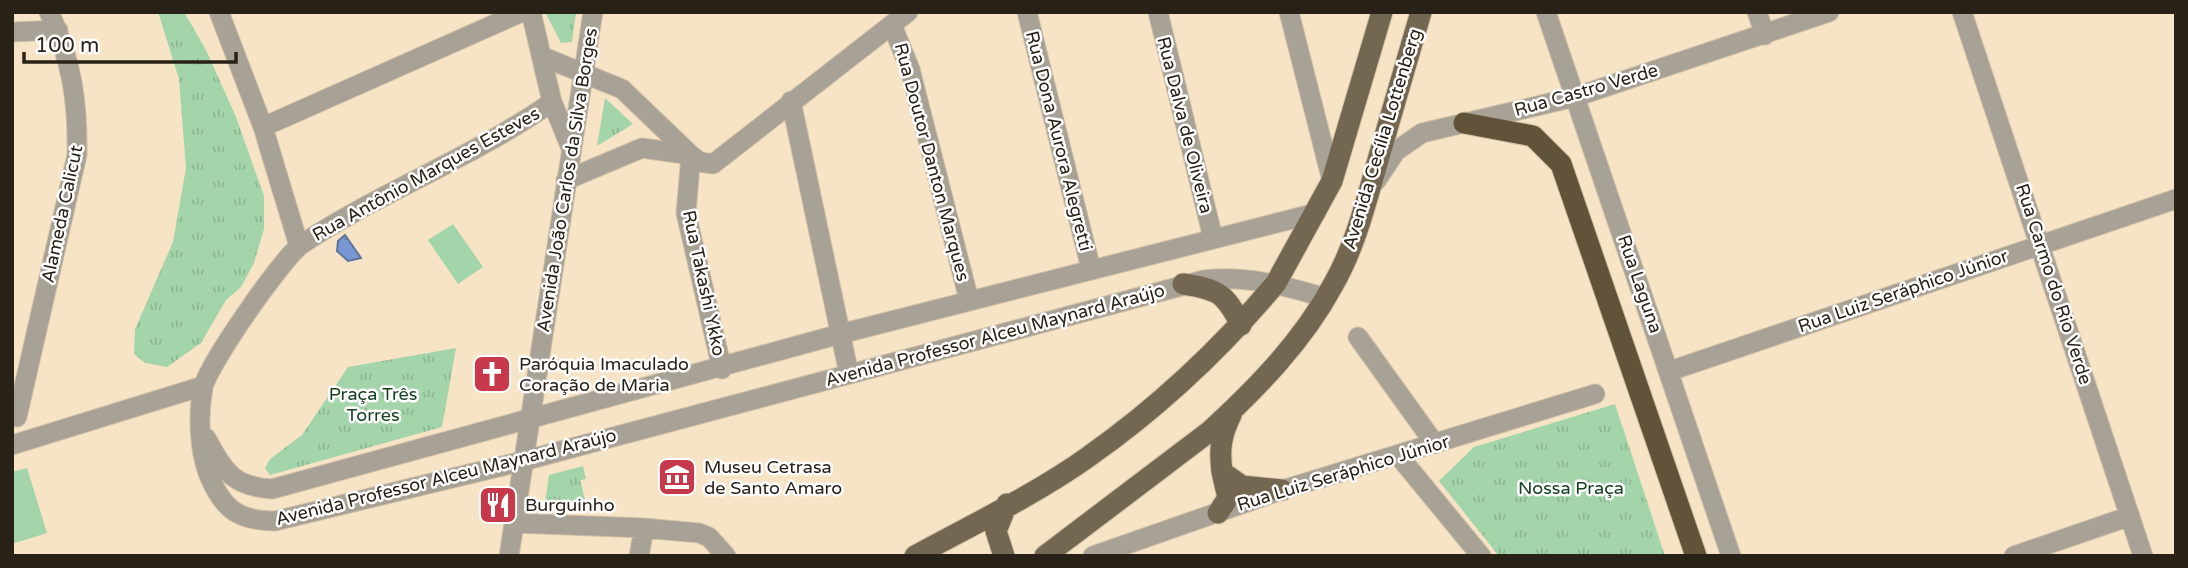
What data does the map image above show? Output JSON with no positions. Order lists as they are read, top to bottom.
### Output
{
  "streets": {
    "main road": ["Avenida Cecília Lottenberg"],
    "street": [
      "Rua Castro Verde",
      "Rua Dalva de Oliveira",
      "Rua Dona Aurora Alegretti",
      "Rua Doutor Danton Marques",
      "Rua Antônio Marques Esteves",
      "Avenida João Carlos da Silva Borges",
      "Alameda Calicut",
      "Rua Takashi Ykko",
      "Rua Laguna",
      "Rua Carmo do Rio Verde",
      "Rua Luiz Seráphico Júnior",
      "Avenida Professor Alceu Maynard Araújo"
    ]
  },
  "crossings": [
    ["Rua Castro Verde", "Avenida Cecília Lottenberg"],
    ["Rua Castro Verde", "Rua Laguna"],
    ["Rua Dalva de Oliveira", "Avenida Professor Alceu Maynard Araújo"],
    ["Avenida Cecília Lottenberg", "Avenida Professor Alceu Maynard Araújo"],
    ["Rua Dona Aurora Alegretti", "Avenida Professor Alceu Maynard Araújo"],
    ["Rua Doutor Danton Marques", "Avenida Professor Alceu Maynard Araújo"],
    ["Avenida João Carlos da Silva Borges", "Avenida Professor Alceu Maynard Araújo"],
    ["Rua Takashi Ykko", "Avenida Professor Alceu Maynard Araújo"],
    ["Rua Laguna", "Rua Luiz Seráphico Júnior"],
    ["Rua Carmo do Rio Verde", "Rua Luiz Seráphico Júnior"]
  ],
  "parks": ["Praça Três Torres", "Nossa Praça"],
  "places": {
    "church": ["Paróquia Imaculado Coração de Maria"],
    "museum": ["Museu Cetrasa de Santo Amaro"],
    "restaurant": ["Burguinho"]
  },
  "scale_bar": "100 m"
}
